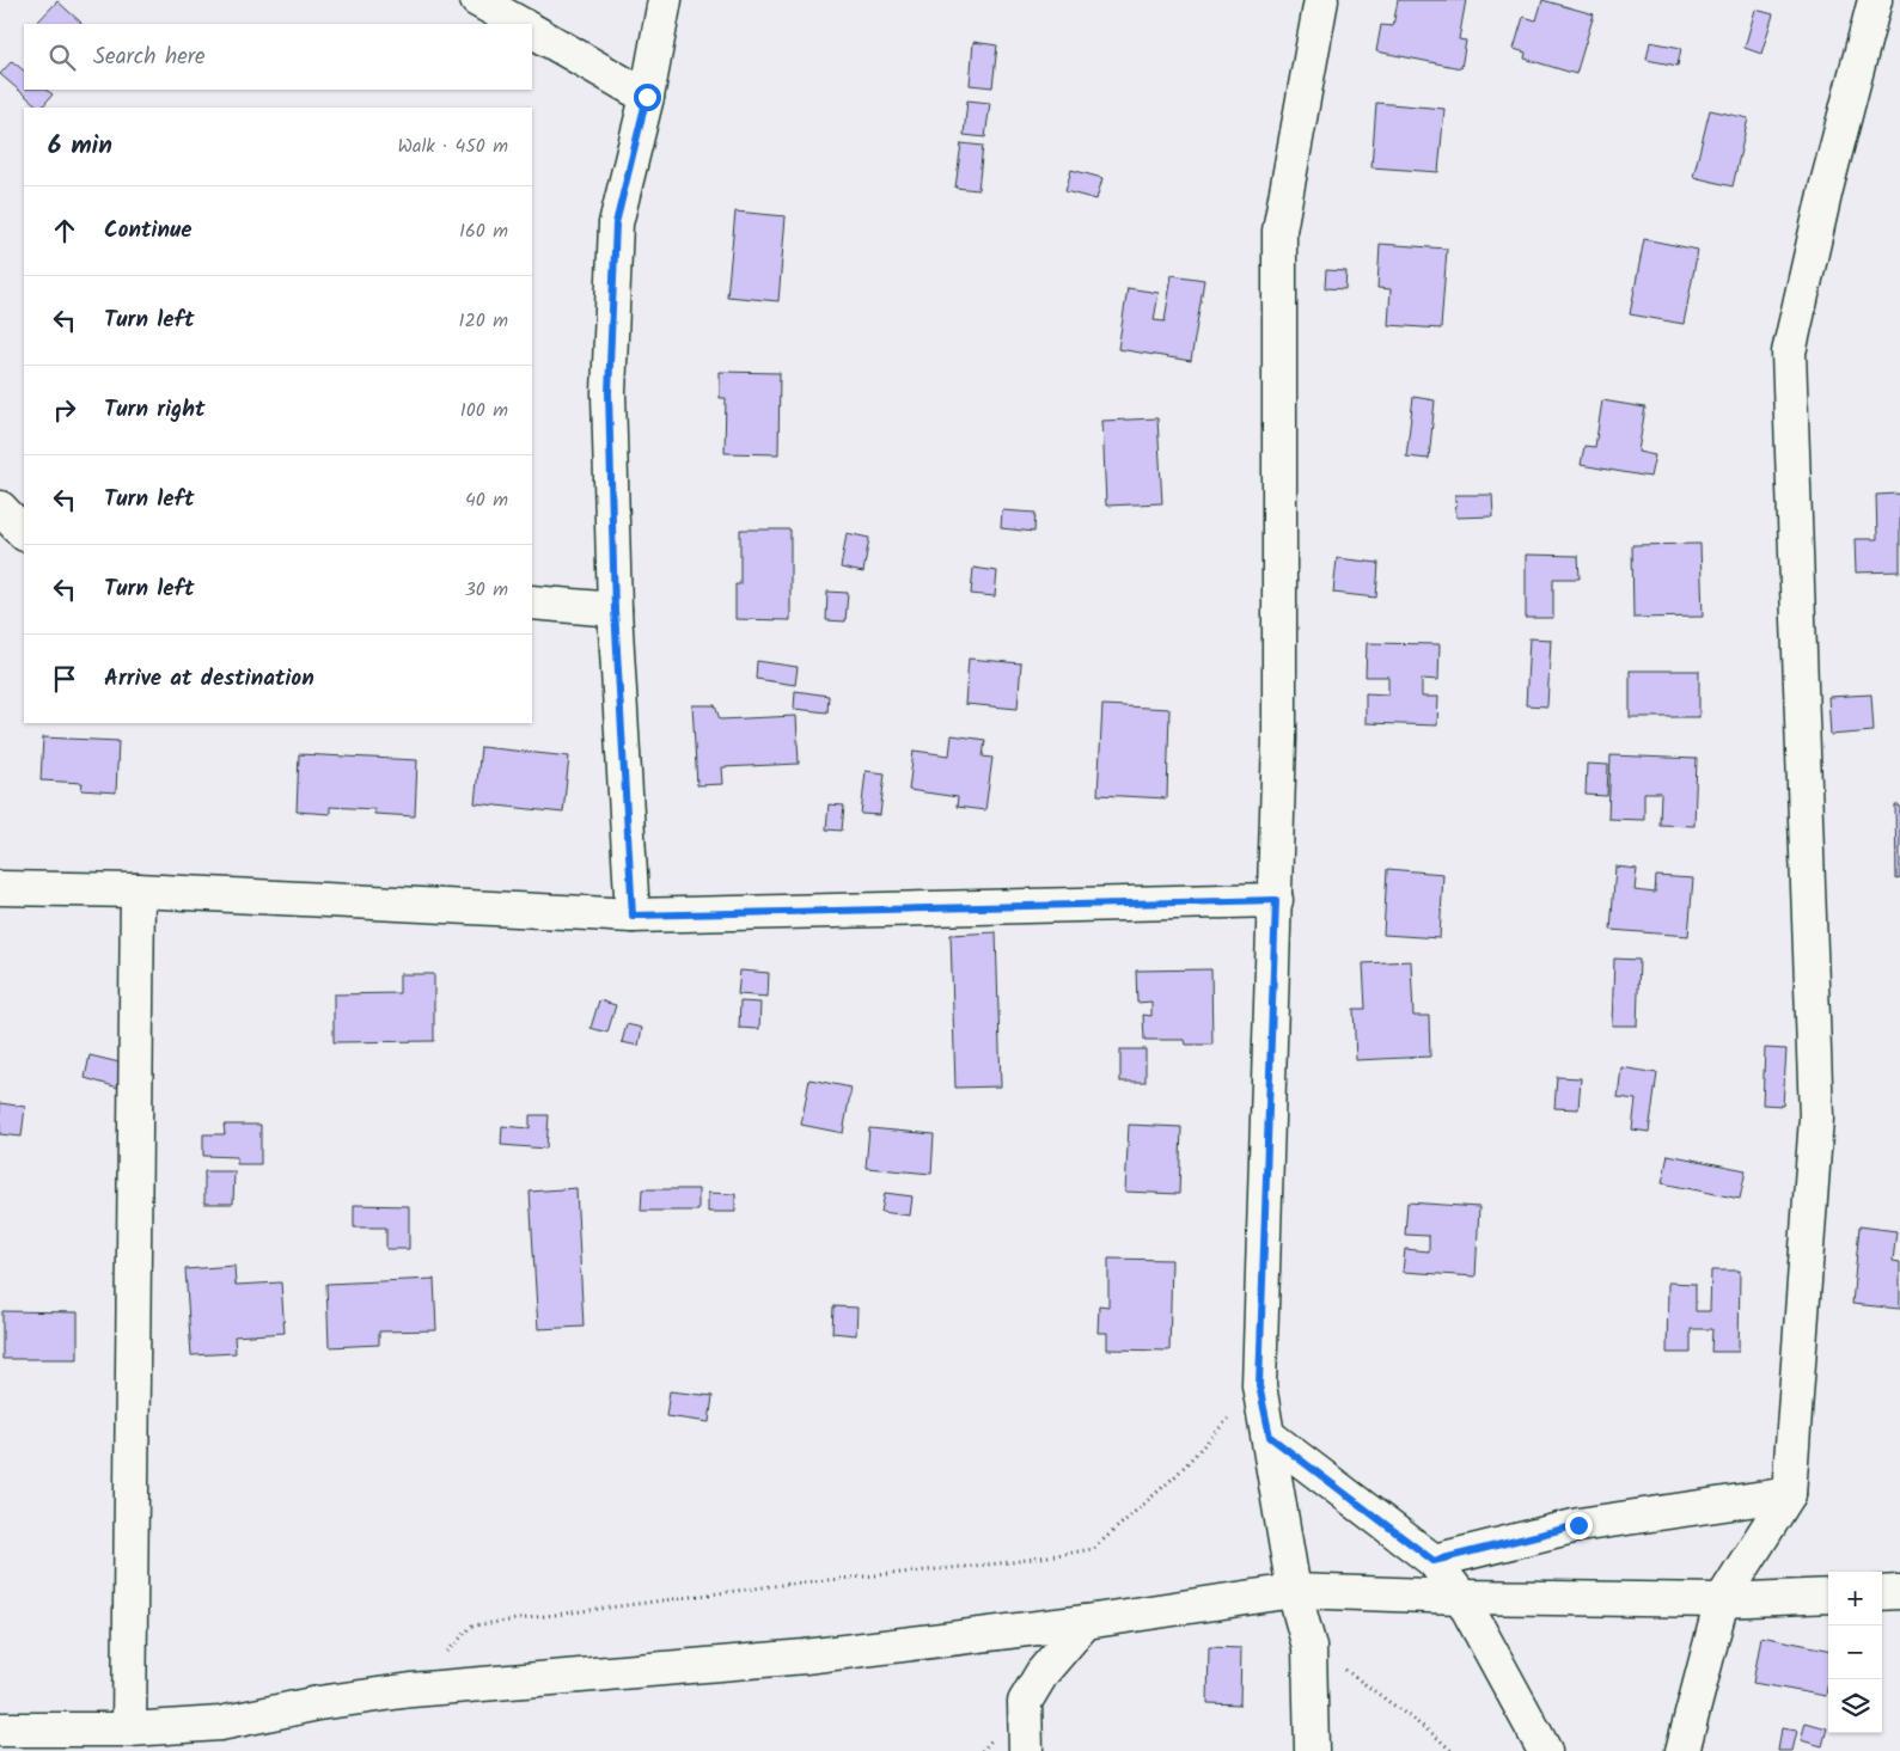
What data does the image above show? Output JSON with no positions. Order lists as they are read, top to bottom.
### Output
{
  "page": {
    "search": "Search here",
    "heading": ["6 min", "Walk · 450 m"],
    "list": [
      ["Continue", "160 m"],
      ["Turn left", "120 m"],
      ["Turn right", "100 m"],
      ["Turn left", "40 m"],
      ["Turn left", "30 m"],
      "Arrive at destination"
    ],
    "map_buttons": ["+", "−"]
  }
}
